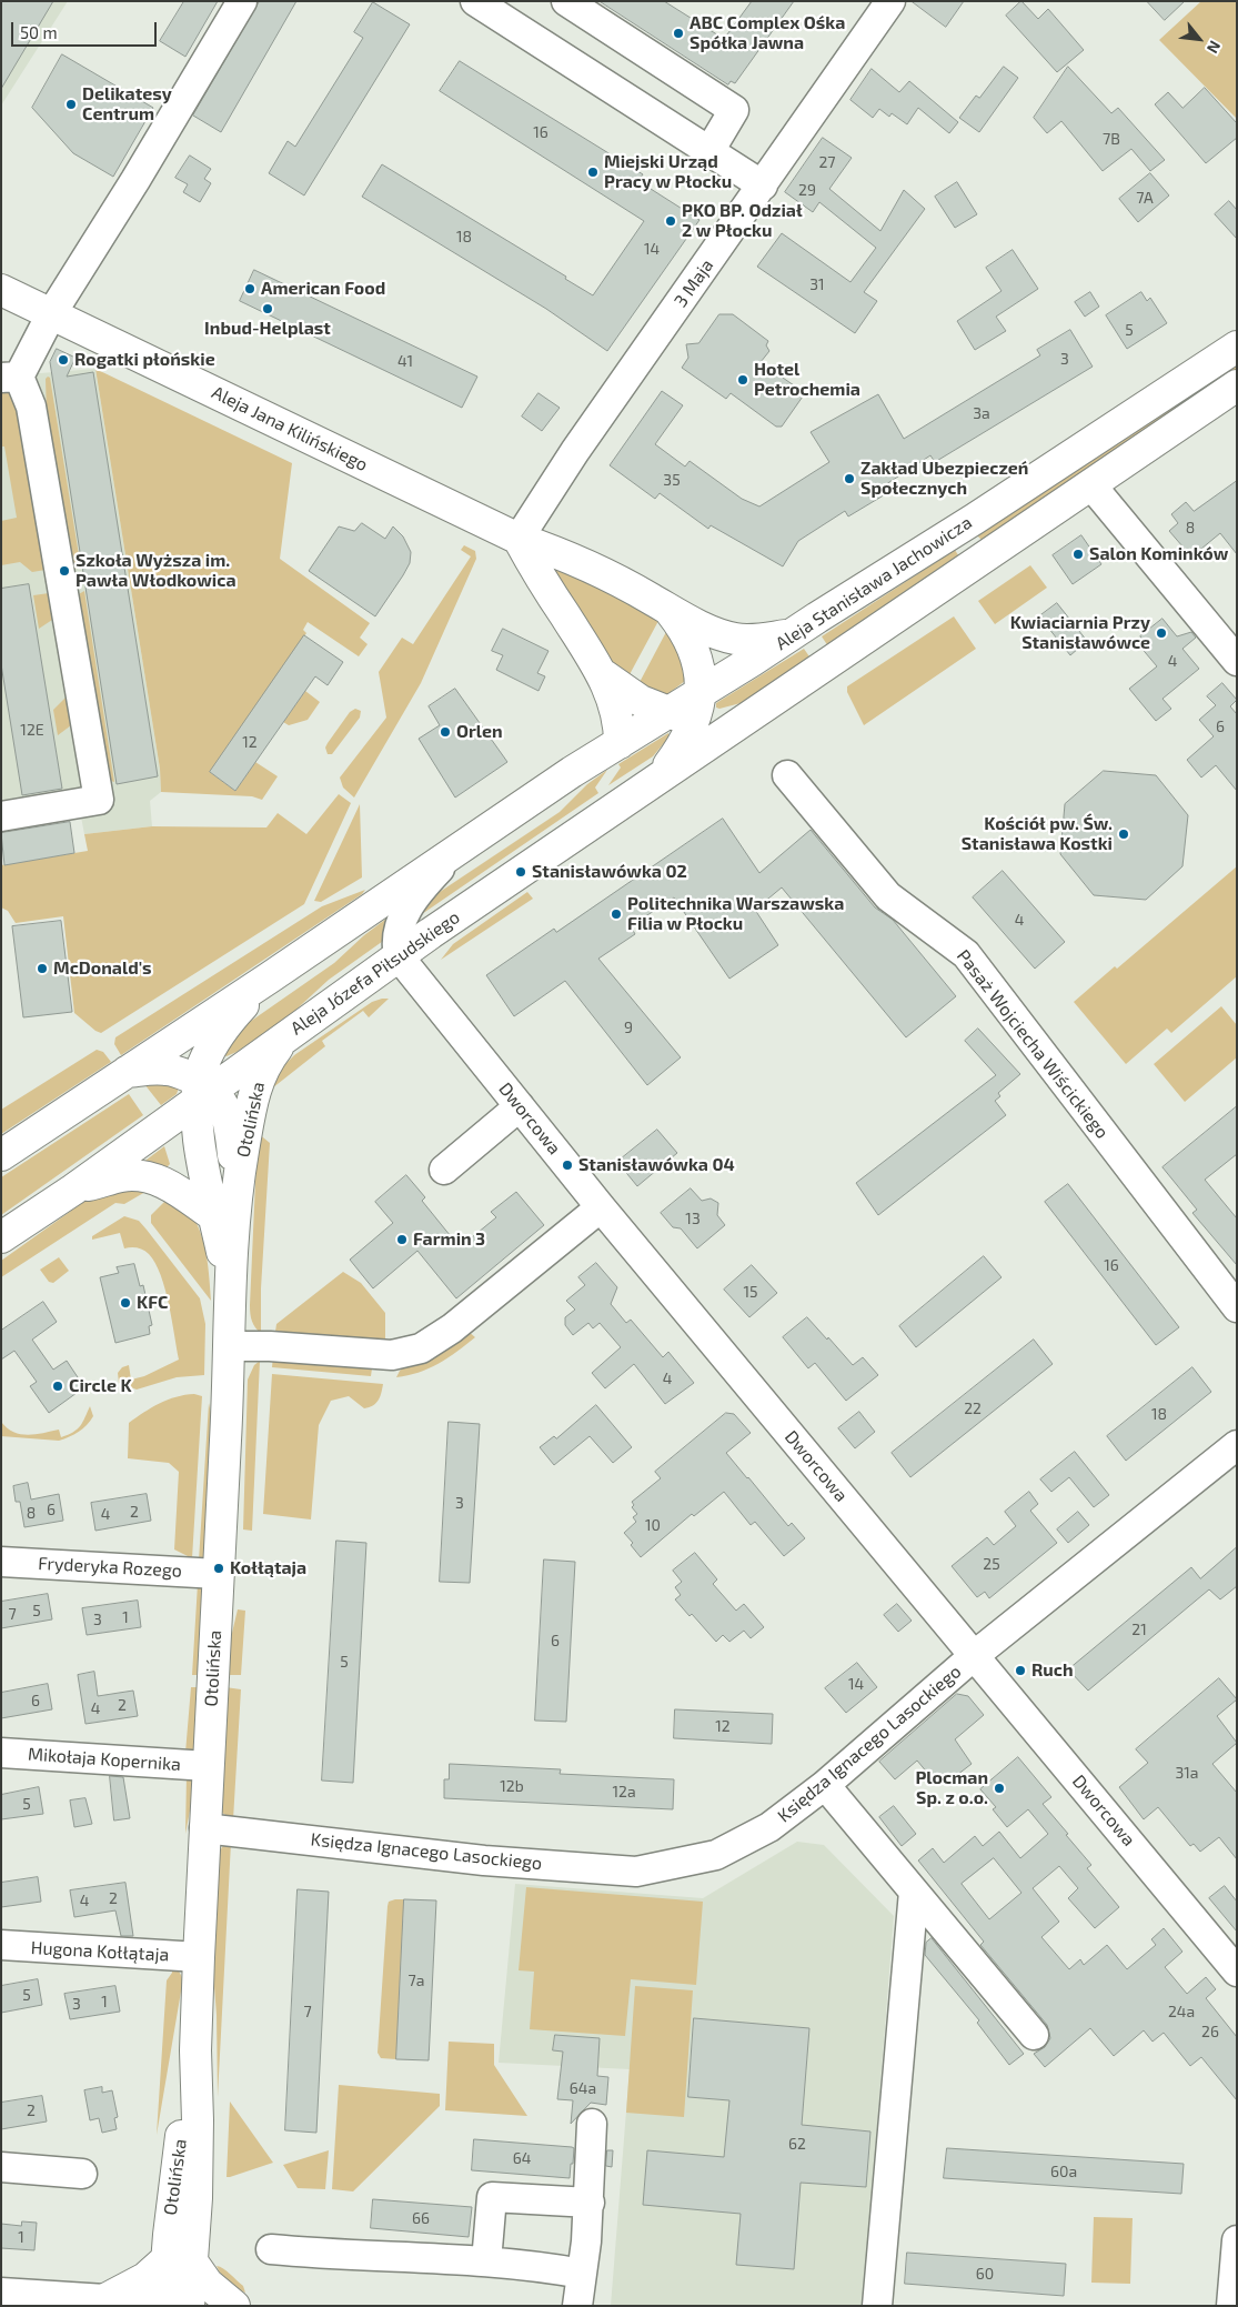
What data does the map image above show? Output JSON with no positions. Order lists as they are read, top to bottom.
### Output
{
  "streets": {
    "main road": [
      "Aleja Jana Kilińskiego",
      "Aleja Stanisława Jachowicza",
      "Aleja Józefa Piłsudskiego",
      "Otolińska"
    ],
    "street": [
      "3 Maja",
      "Pasaż Wojciecha Wiścickiego",
      "Dworcowa",
      "Fryderyka Rozego",
      "Księdza Ignacego Lasockiego",
      "Mikołaja Kopernika",
      "Hugona Kołłątaja"
    ]
  },
  "crossings": [
    ["3 Maja", "Aleja Jana Kilińskiego"],
    ["Aleja Józefa Piłsudskiego", "Dworcowa"],
    ["Aleja Józefa Piłsudskiego", "Otolińska"],
    ["Dworcowa", "Księdza Ignacego Lasockiego"],
    ["Otolińska", "Fryderyka Rozego"],
    ["Otolińska", "Księdza Ignacego Lasockiego"],
    ["Otolińska", "Mikołaja Kopernika"],
    ["Otolińska", "Hugona Kołłątaja"]
  ],
  "places": [
    "ABC Complex Ośka Spółka Jawna",
    "Delikatesy Centrum",
    "Miejski Urząd Pracy w Płocku",
    "PKO BP. Odział 2 w Płocku",
    "American Food",
    "Inbud-Helplast",
    "Rogatki płońskie",
    "Hotel Petrochemia",
    "Zakład Ubezpieczeń Społecznych",
    "Salon Kominków",
    "Szkoła Wyższa im. Pawła Włodkowica",
    "Kwiaciarnia Przy Stanisławówce",
    "Orlen",
    "Kościół pw. Św. Stanisława Kostki",
    "Stanisławówka 02",
    "Politechnika Warszawska Filia w Płocku",
    "McDonald's",
    "Stanisławówka 04",
    "Farmin 3",
    "KFC",
    "Circle K",
    "Kołłątaja",
    "Ruch",
    "Plocman Sp. z o.o."
  ],
  "house_numbers": [
    "16",
    "7B",
    "27",
    "29",
    "7A",
    "18",
    "14",
    "31",
    "5",
    "3",
    "41",
    "3a",
    "35",
    "8",
    "4",
    "6",
    "12E",
    "12",
    "4",
    "9",
    "13",
    "16",
    "15",
    "4",
    "22",
    "18",
    "3",
    "6",
    "2",
    "8",
    "4",
    "10",
    "25",
    "5",
    "7",
    "1",
    "3",
    "21",
    "6",
    "5",
    "14",
    "6",
    "2",
    "4",
    "12",
    "31a",
    "12b",
    "12a",
    "5",
    "2",
    "4",
    "7a",
    "5",
    "1",
    "3",
    "7",
    "24a",
    "26",
    "64a",
    "2",
    "62",
    "64",
    "60a",
    "66",
    "1",
    "60"
  ],
  "scale_bar": "50 m",
  "north": "bottom right"
}
